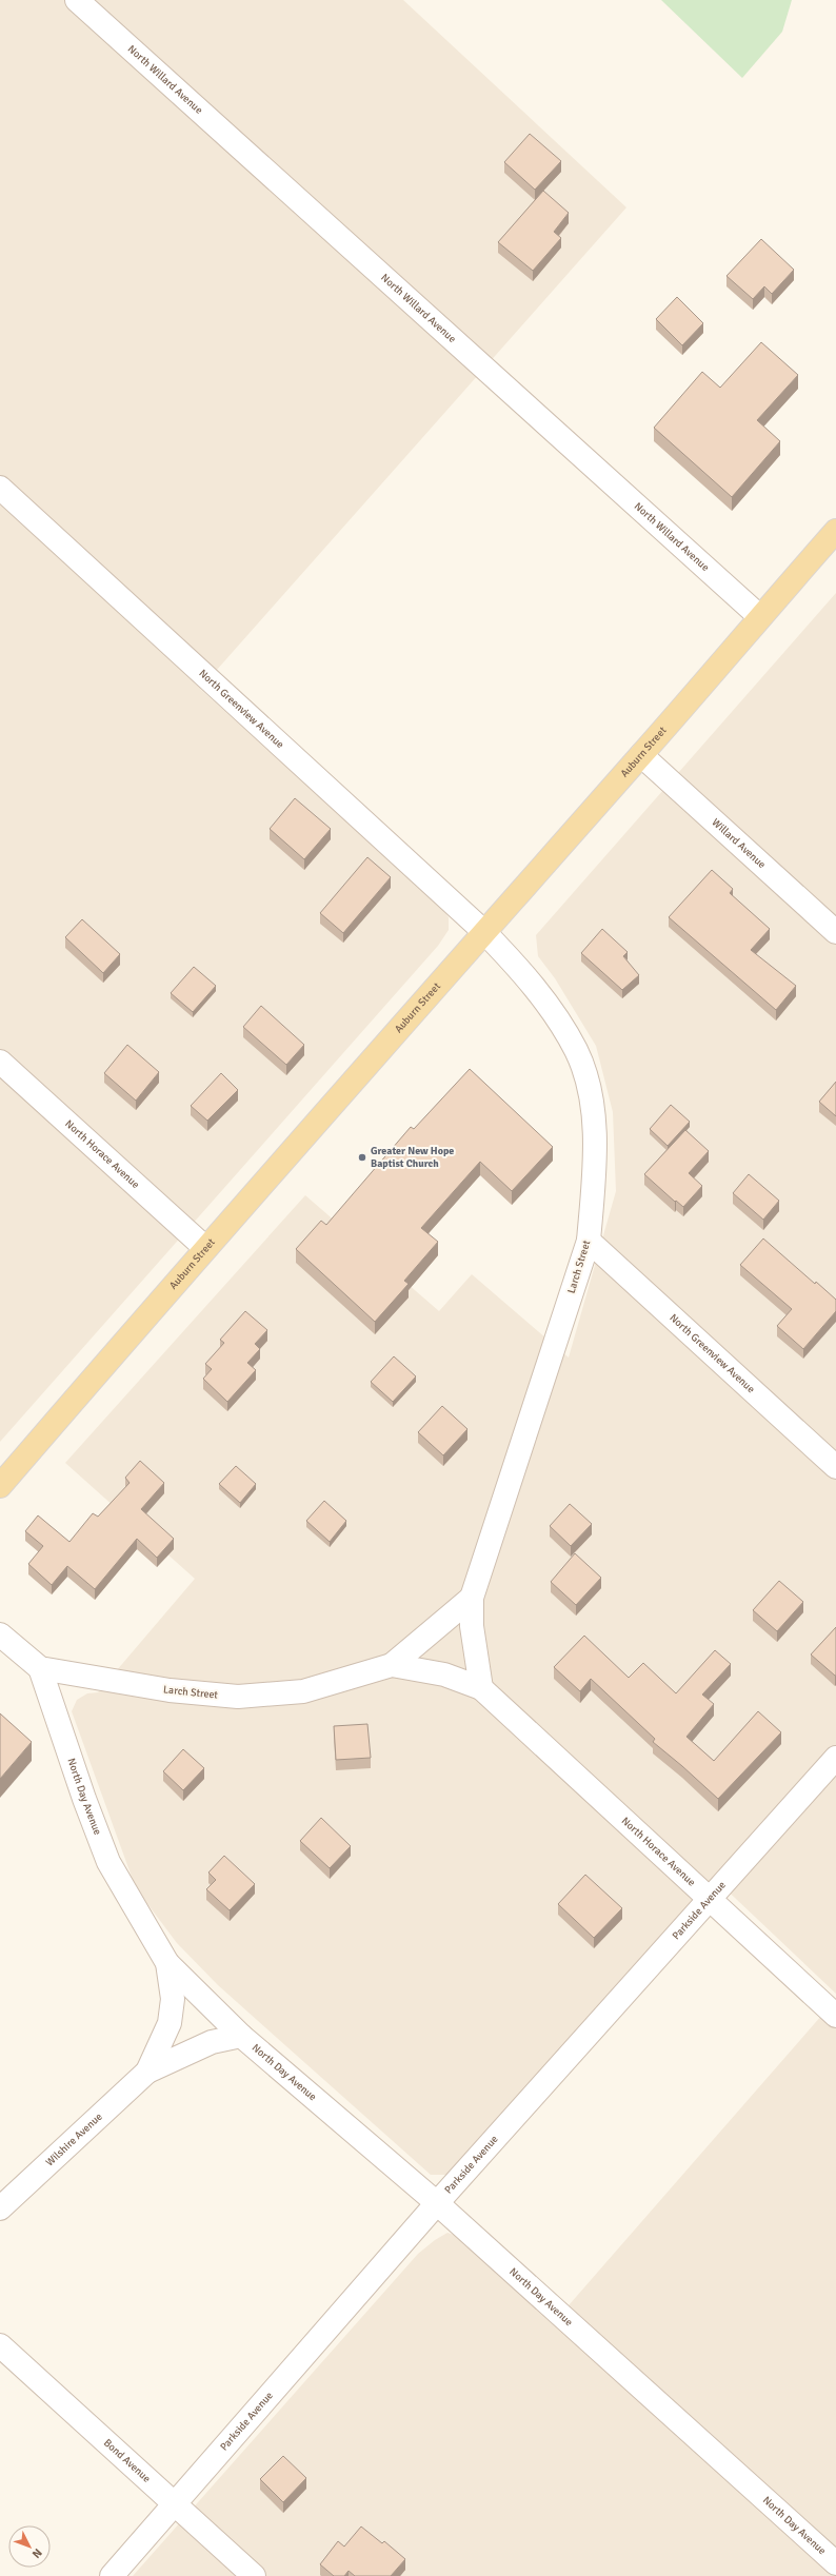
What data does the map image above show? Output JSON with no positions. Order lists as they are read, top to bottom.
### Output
{
  "streets": {
    "main road": ["Auburn Street"],
    "street": [
      "North Willard Avenue",
      "North Greenview Avenue",
      "Willard Avenue",
      "North Horace Avenue",
      "Larch Street",
      "North Day Avenue",
      "Parkside Avenue",
      "Wilshire Avenue",
      "Bond Avenue"
    ]
  },
  "crossings": [
    ["North Willard Avenue", "Auburn Street"],
    ["North Greenview Avenue", "Auburn Street"],
    ["North Greenview Avenue", "Larch Street"],
    ["Auburn Street", "Willard Avenue"],
    ["Auburn Street", "North Horace Avenue"],
    ["Auburn Street", "Larch Street"],
    ["North Horace Avenue", "Larch Street"],
    ["North Horace Avenue", "Parkside Avenue"],
    ["Larch Street", "North Day Avenue"],
    ["North Day Avenue", "Parkside Avenue"],
    ["North Day Avenue", "Wilshire Avenue"],
    ["Parkside Avenue", "Bond Avenue"]
  ],
  "places": ["Greater New Hope Baptist Church"],
  "north": "bottom right"
}
